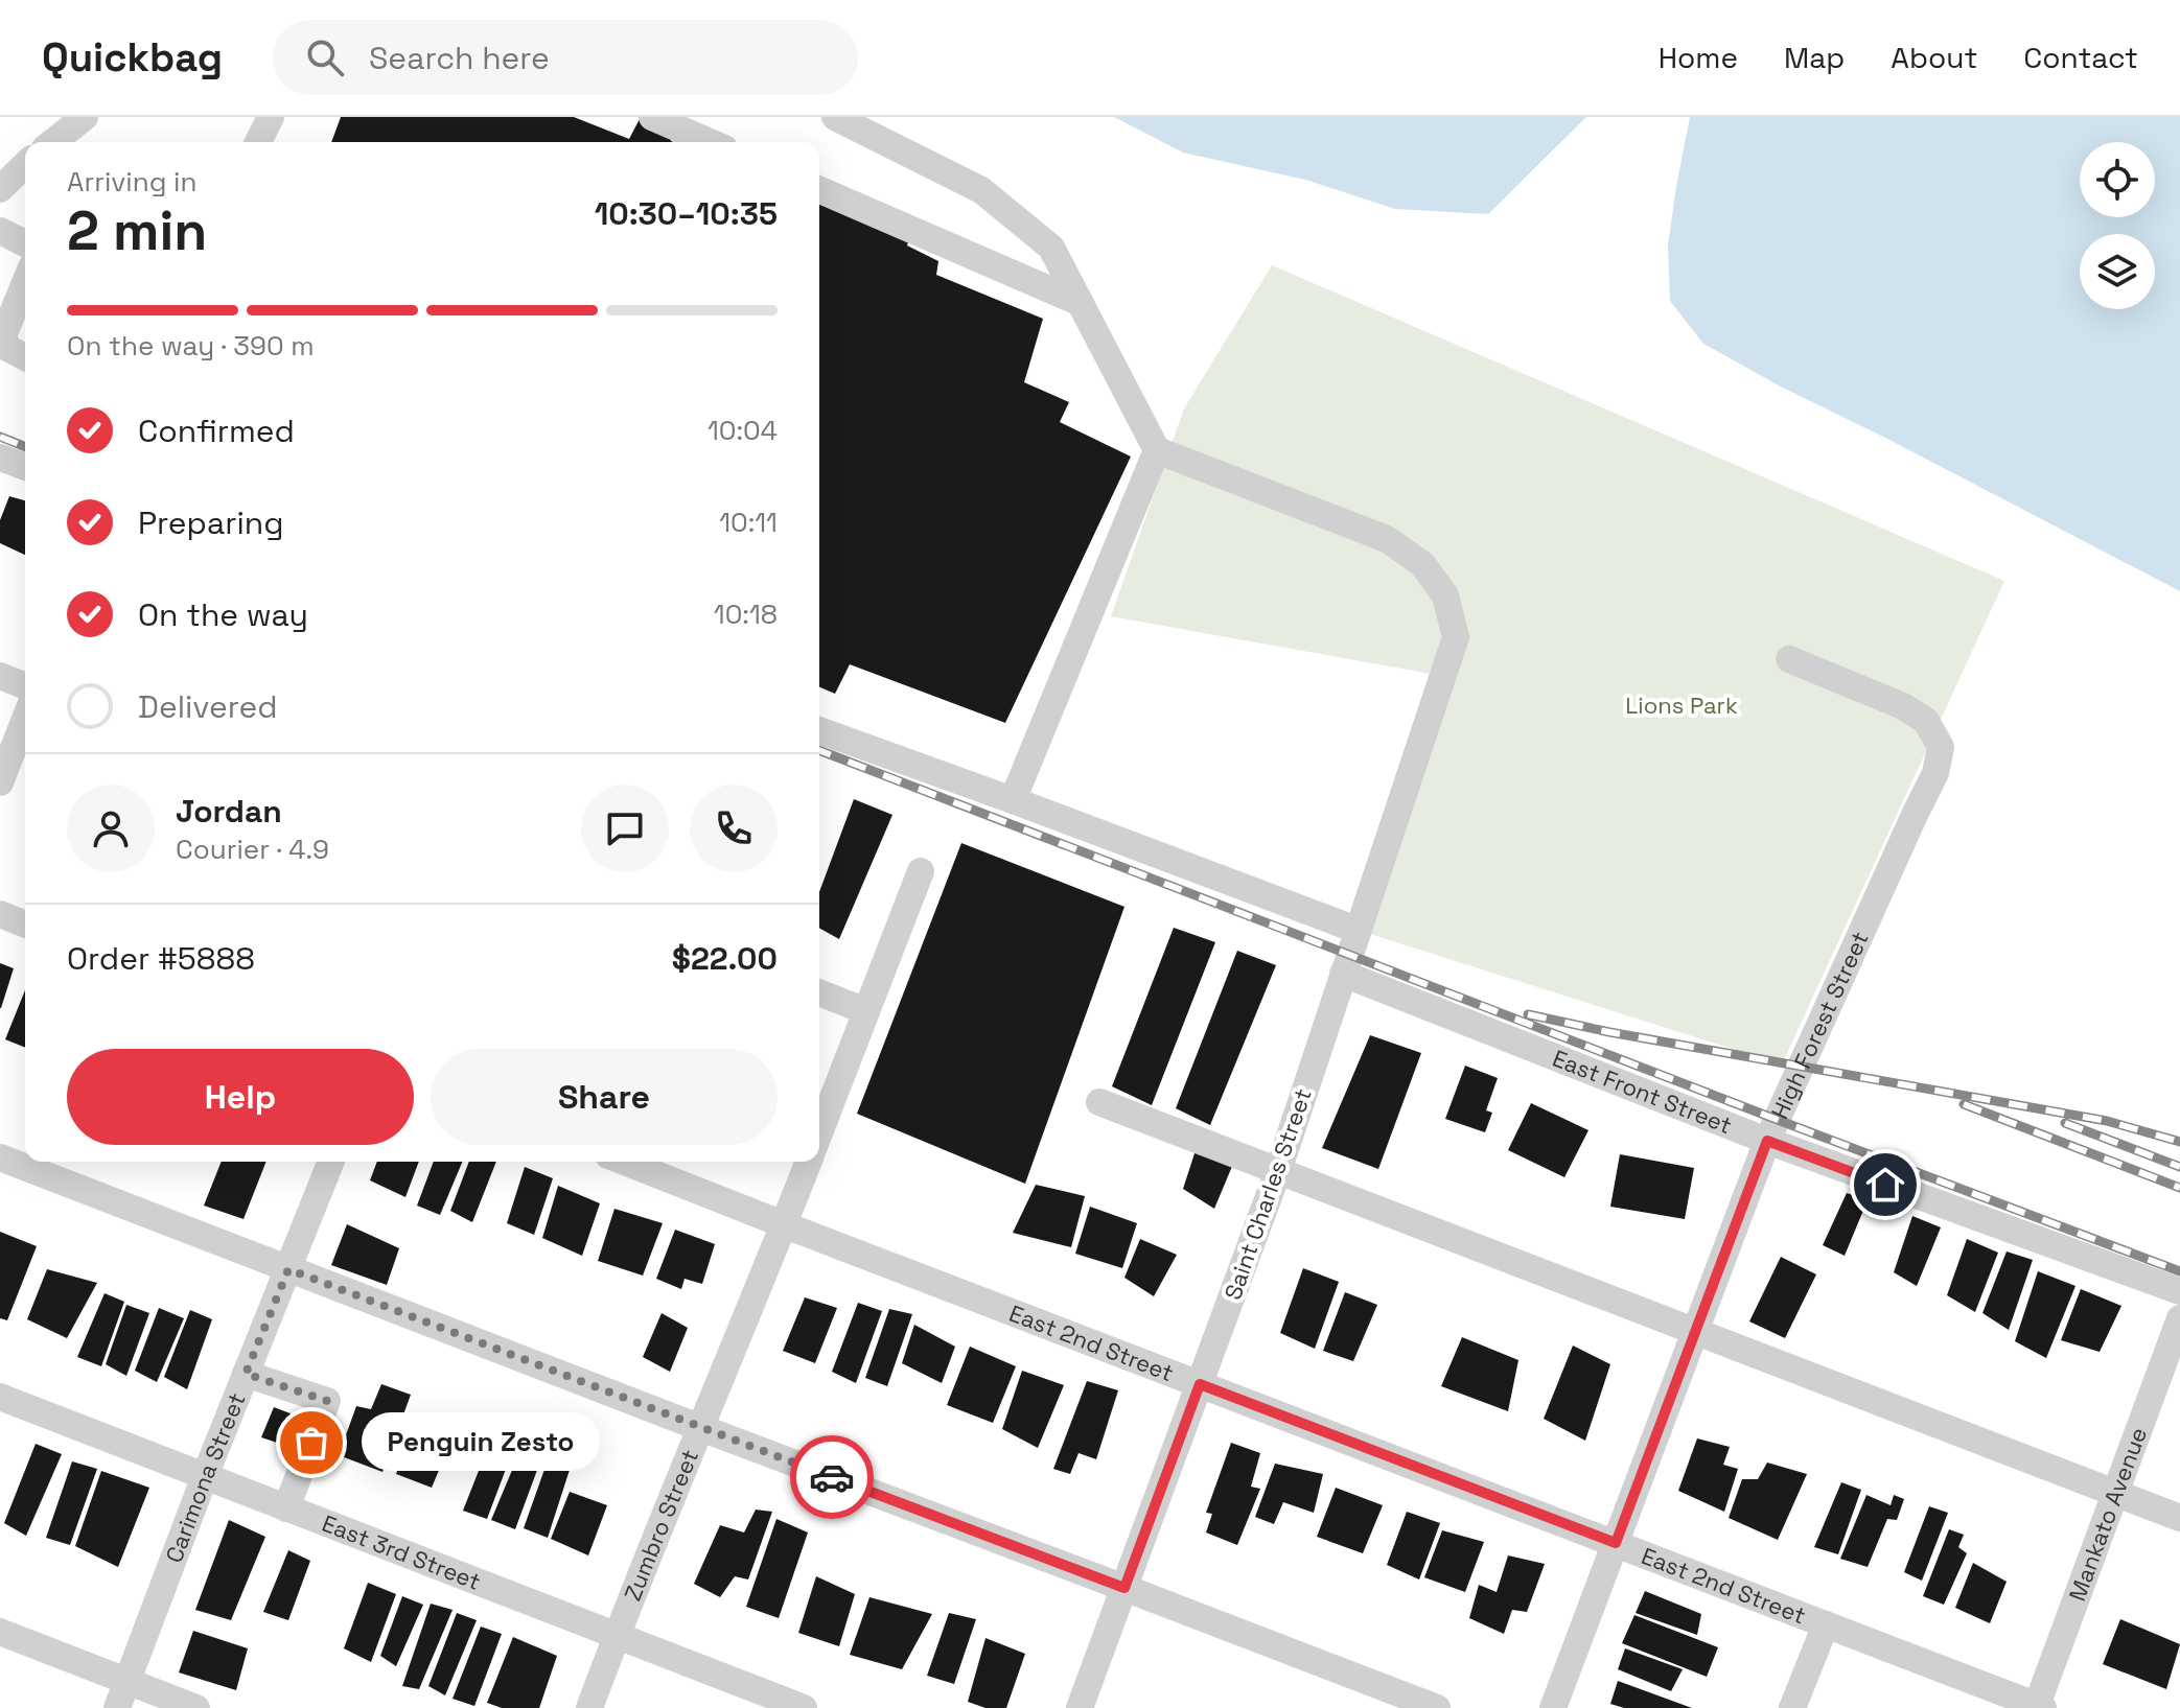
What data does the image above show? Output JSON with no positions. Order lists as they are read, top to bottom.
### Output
{
  "streets": {
    "street": [
      "High Forest Street",
      "East Front Street",
      "Saint Charles Street",
      "East 2nd Street",
      "Carimona Street",
      "Mankato Avenue",
      "Zumbro Street",
      "East 3rd Street"
    ]
  },
  "crossings": [
    ["High Forest Street", "East Front Street"],
    ["High Forest Street", "East 2nd Street"],
    ["East Front Street", "Saint Charles Street"],
    ["Saint Charles Street", "East 2nd Street"],
    ["East 2nd Street", "Mankato Avenue"],
    ["East 2nd Street", "Zumbro Street"],
    ["Carimona Street", "East 3rd Street"],
    ["Zumbro Street", "East 3rd Street"]
  ],
  "parks": ["Lions Park"],
  "places": ["Penguin Zesto"],
  "page": {
    "header": "Quickbag",
    "search": "Search here",
    "nav": [
      "Home",
      "Map",
      "About",
      "Contact"
    ],
    "heading": ["2 min", "Arriving in", "10:30–10:35"],
    "panel": [
      "Jordan",
      "Courier · 4.9",
      "Order #5888",
      "$22.00"
    ],
    "bar": "On the way · 390 m",
    "list": [
      ["Confirmed", "10:04"],
      ["Preparing", "10:11"],
      ["On the way", "10:18"],
      "Delivered"
    ],
    "buttons": ["Help", "Share"],
    "bubble": "Penguin Zesto"
  }
}
